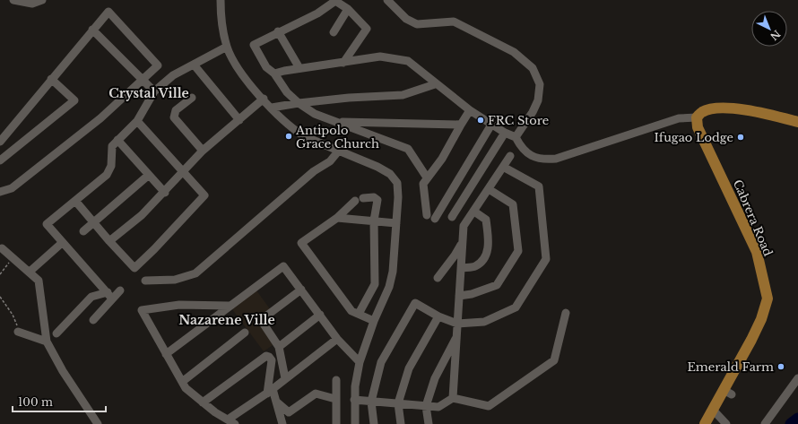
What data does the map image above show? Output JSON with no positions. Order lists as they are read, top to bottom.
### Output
{
  "streets": {
    "main road": ["Cabrera Road"]
  },
  "districts": ["Crystal Ville", "Nazarene Ville"],
  "places": [
    "FRC Store",
    "Antipolo Grace Church",
    "Ifugao Lodge",
    "Emerald Farm"
  ],
  "scale_bar": "100 m",
  "north": "bottom right"
}
